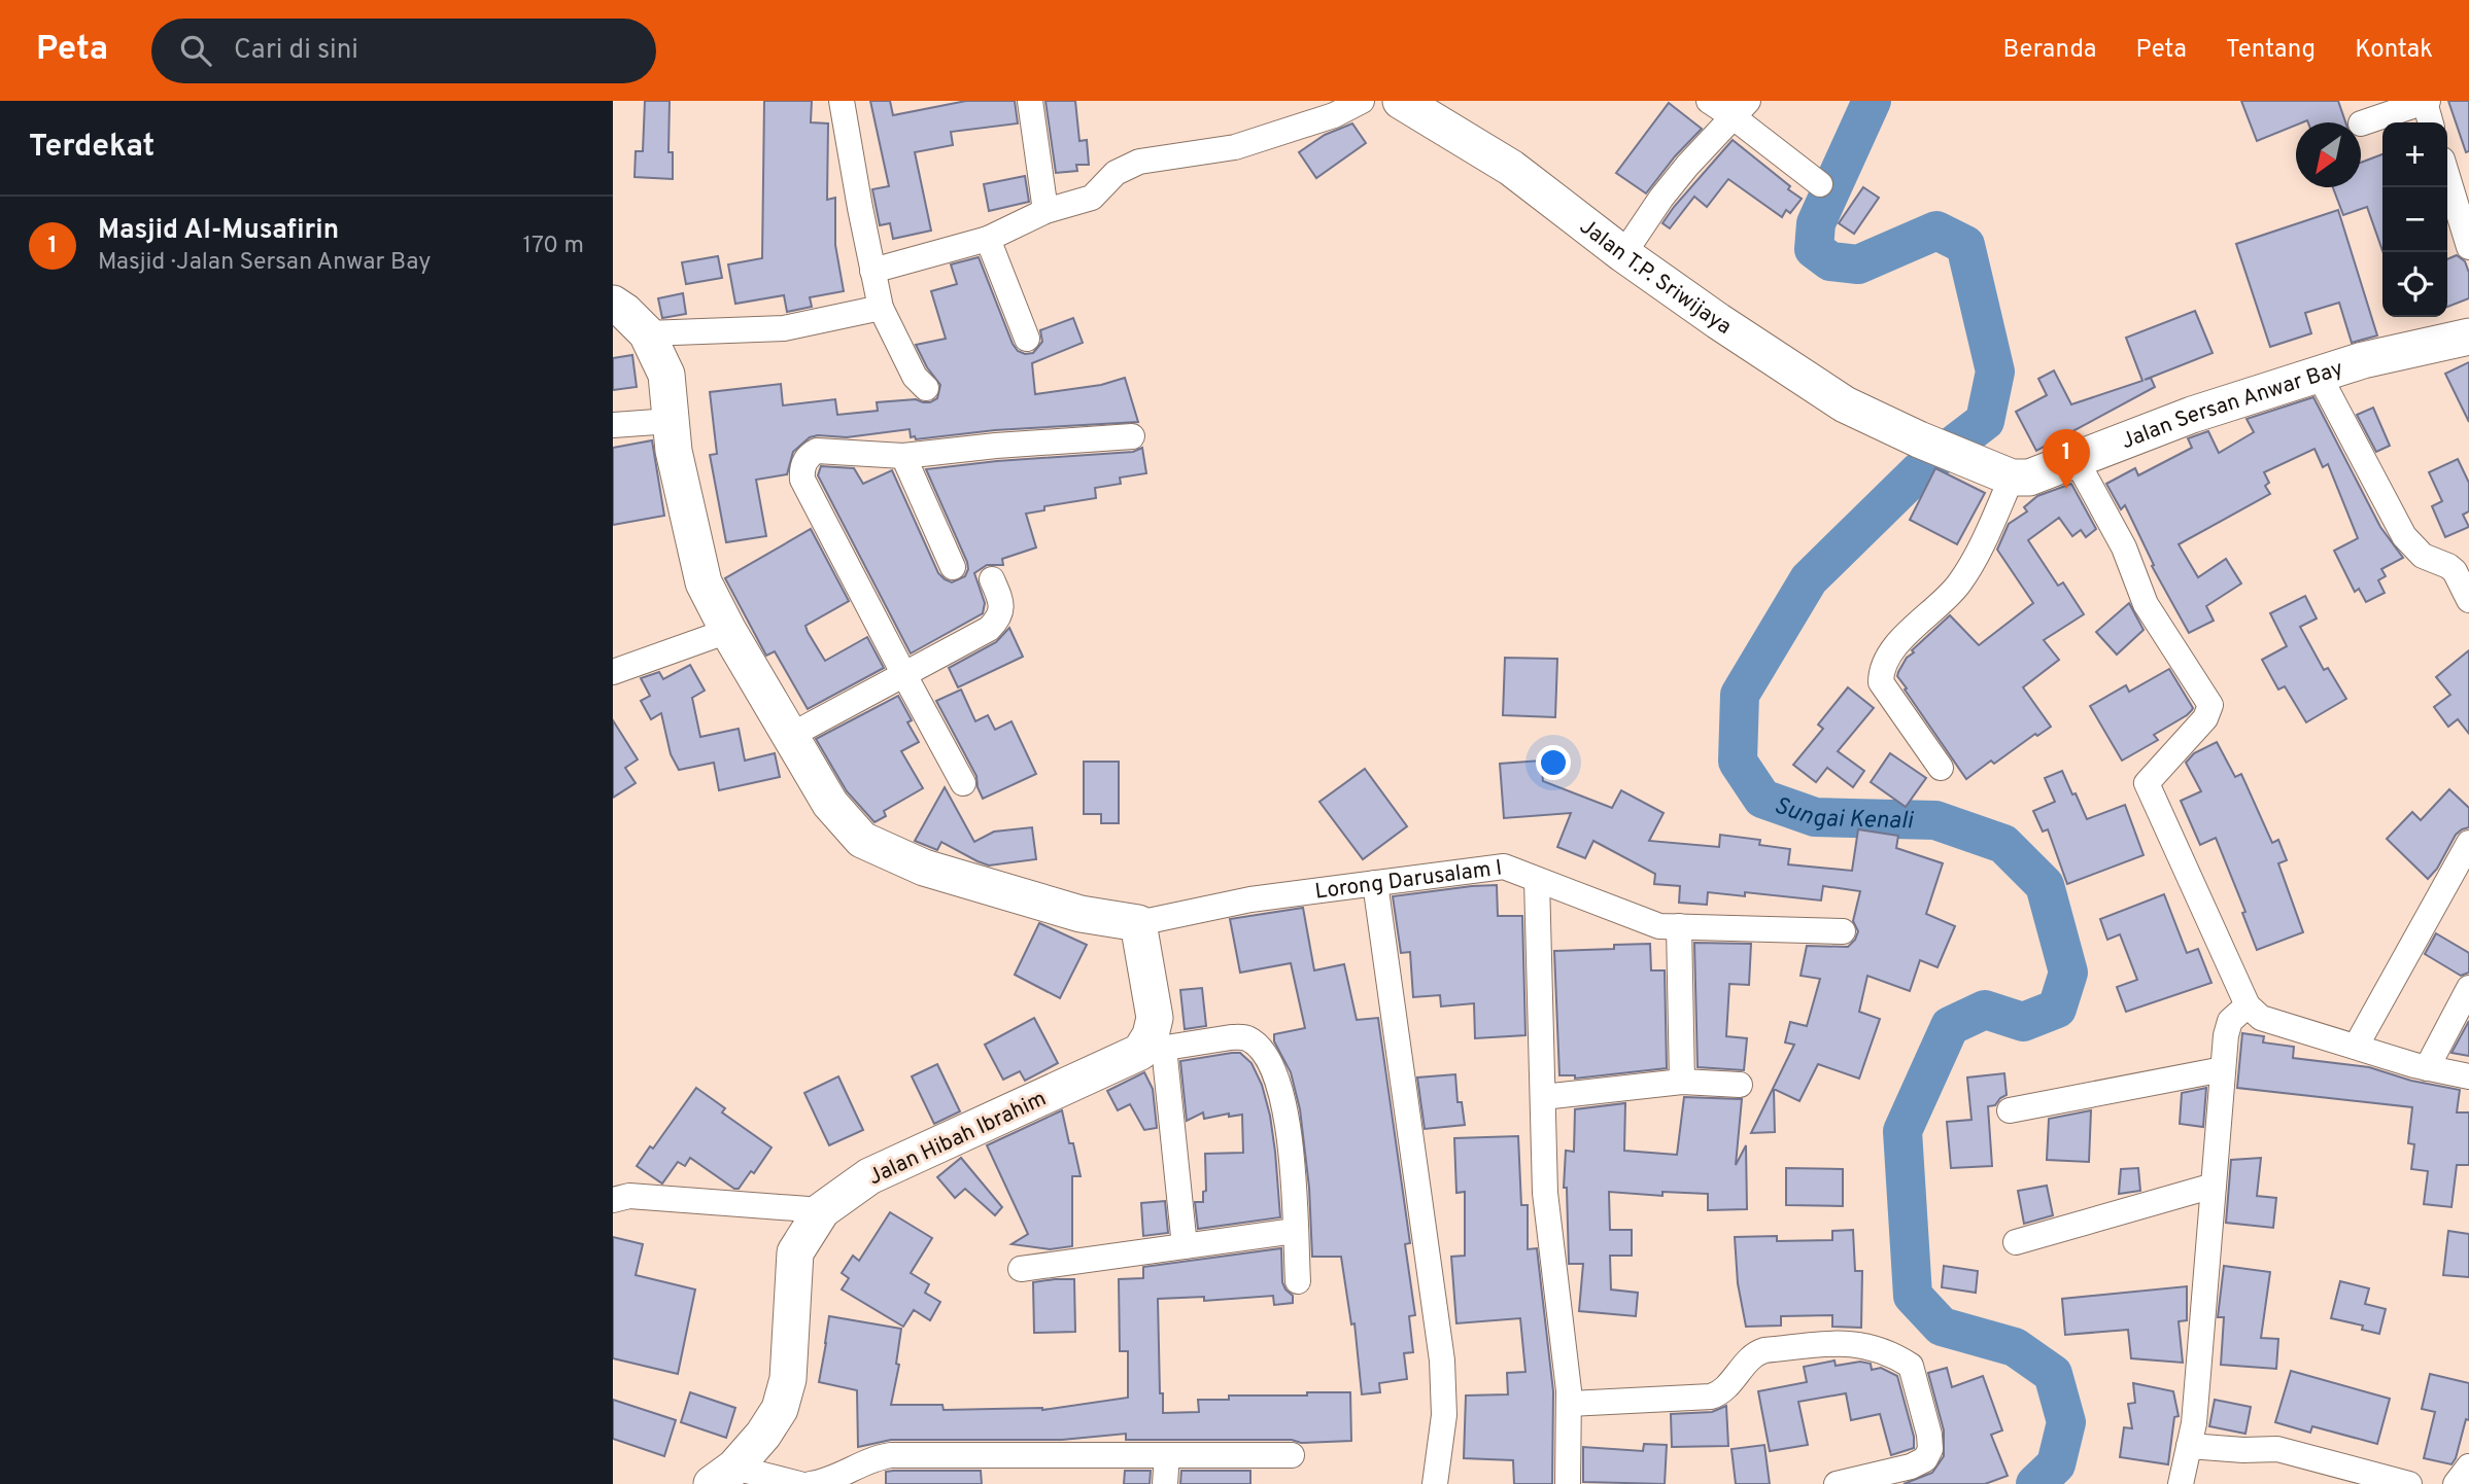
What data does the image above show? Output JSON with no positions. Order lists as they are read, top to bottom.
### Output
{
  "streets": {
    "street": [
      "Jalan T.P. Sriwijaya",
      "Jalan Sersan Anwar Bay",
      "Lorong Darusalam I",
      "Jalan Hibah Ibrahim"
    ]
  },
  "crossings": [
    ["Jalan T.P. Sriwijaya", "Jalan Sersan Anwar Bay"]
  ],
  "water": ["Sungai Kenali"],
  "north": "bottom left",
  "page": {
    "header": "Peta",
    "search": "Cari di sini",
    "nav": [
      "Beranda",
      "Peta",
      "Tentang",
      "Kontak"
    ],
    "heading": "Terdekat",
    "map_buttons": ["+", "−"],
    "list": [
      {
        "mark": "1",
        "name": "Masjid Al-Musafirin",
        "note": "Masjid · Jalan Sersan Anwar Bay",
        "value": "170 m"
      }
    ],
    "pins": "1"
  }
}
